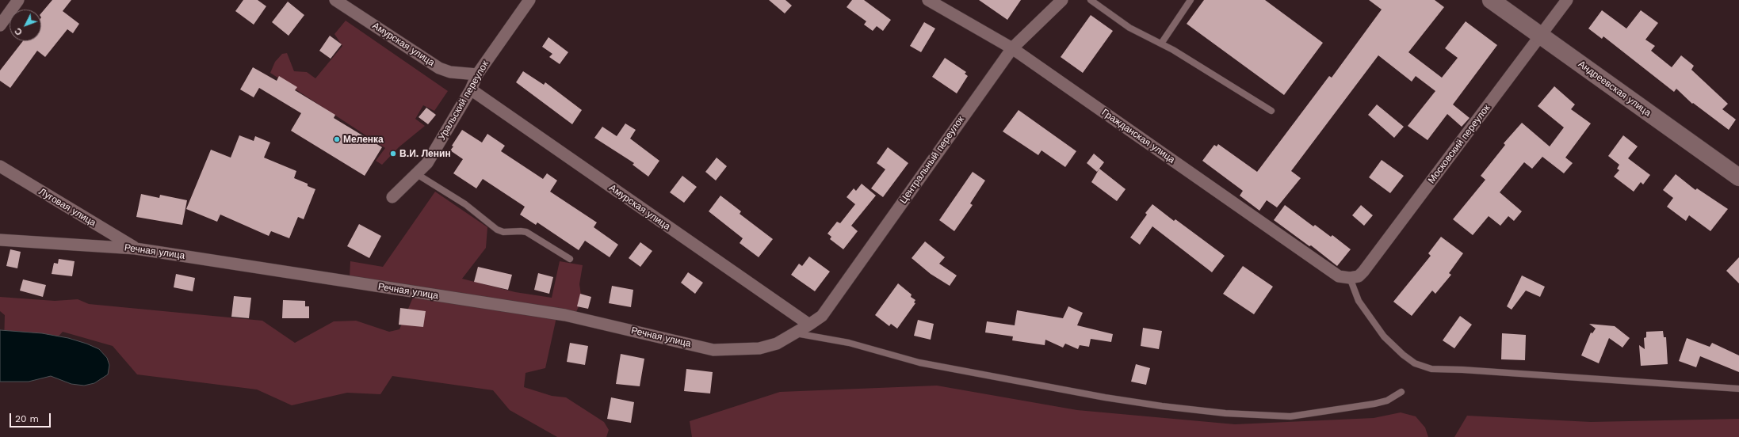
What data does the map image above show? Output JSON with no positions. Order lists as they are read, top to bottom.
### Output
{
  "streets": {
    "street": [
      "Амурская улица",
      "Андреевская улица",
      "Уральский переулок",
      "Гражданская улица",
      "Московский переулок",
      "Центральный переулок",
      "Луговая улица",
      "Речная улица"
    ]
  },
  "crossings": [
    ["Амурская улица", "Уральский переулок"],
    ["Амурская улица", "Центральный переулок"],
    ["Амурская улица", "Речная улица"],
    ["Андреевская улица", "Московский переулок"],
    ["Гражданская улица", "Московский переулок"],
    ["Гражданская улица", "Центральный переулок"],
    ["Центральный переулок", "Речная улица"],
    ["Луговая улица", "Речная улица"]
  ],
  "places": ["Меленка", "В.И. Ленин"],
  "scale_bar": "20 m",
  "north": "bottom left"
}
